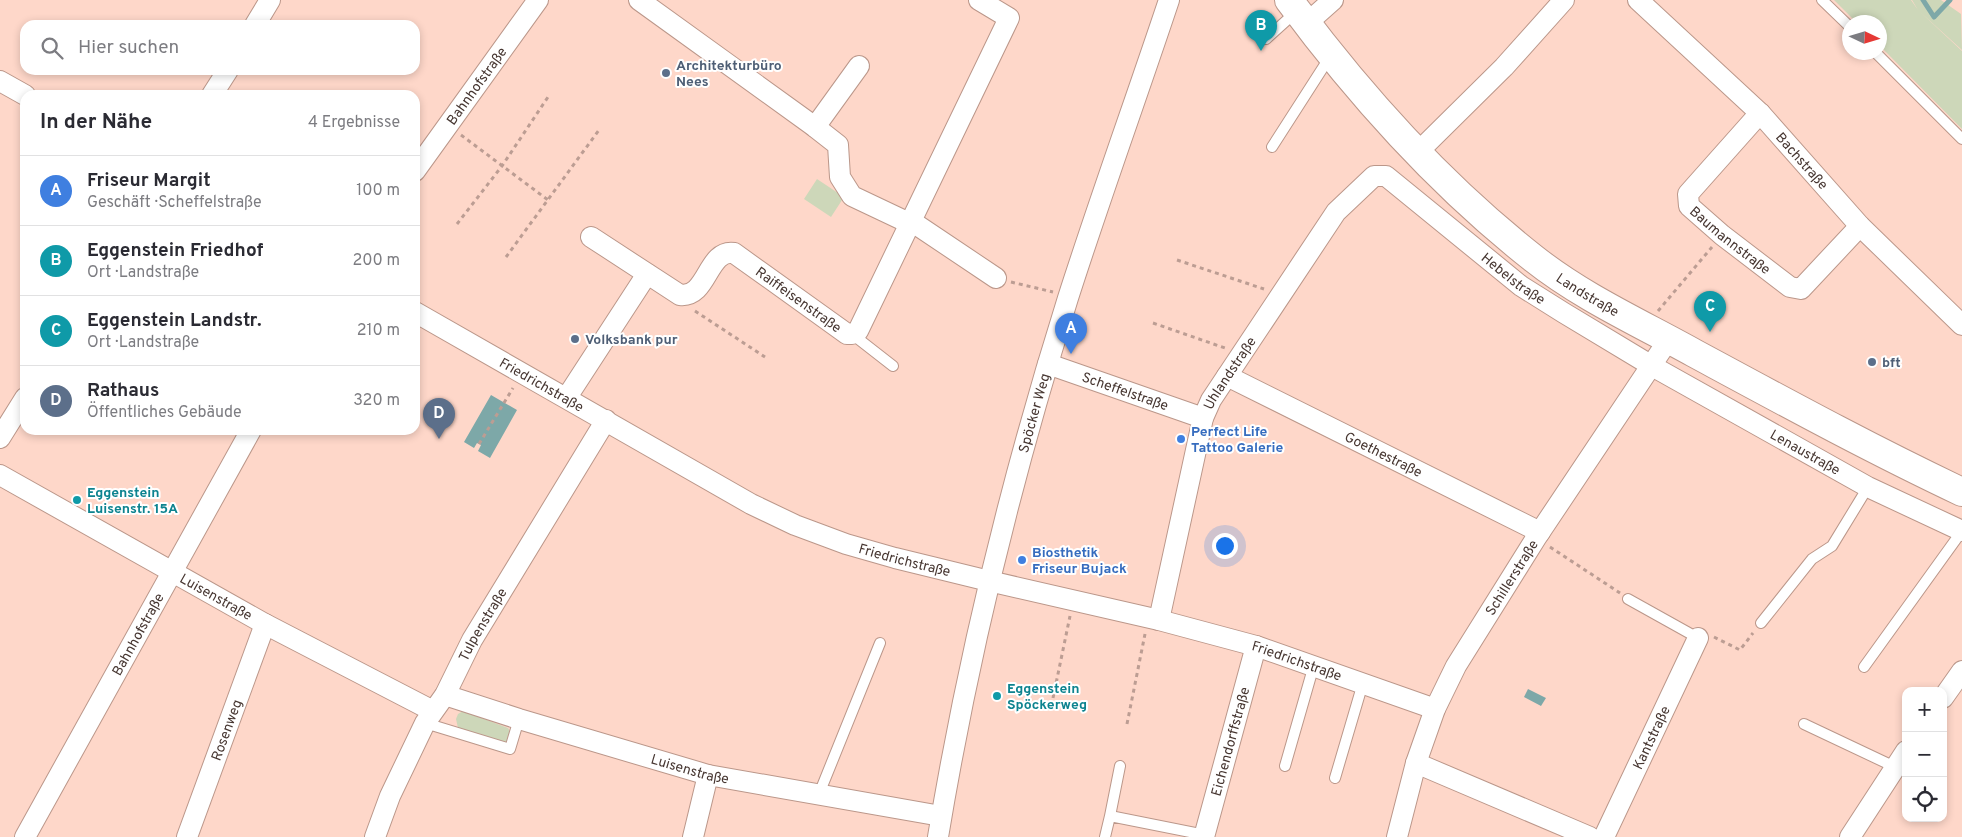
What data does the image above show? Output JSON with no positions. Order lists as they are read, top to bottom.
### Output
{
  "streets": {
    "street": [
      "Bahnhofstraße",
      "Bachstraße",
      "Baumannstraße",
      "Hebelstraße",
      "Landstraße",
      "Raiffeisenstraße",
      "Uhlandstraße",
      "Friedrichstraße",
      "Scheffelstraße",
      "Spöcker Weg",
      "Lenaustraße",
      "Goethestraße",
      "Schillerstraße",
      "Luisenstraße",
      "Tulpenstraße",
      "Rosenweg",
      "Kantstraße",
      "Eichendorffstraße"
    ]
  },
  "crossings": [
    ["Bahnhofstraße", "Luisenstraße"],
    ["Bachstraße", "Baumannstraße"],
    ["Hebelstraße", "Uhlandstraße"],
    ["Hebelstraße", "Lenaustraße"],
    ["Hebelstraße", "Schillerstraße"],
    ["Landstraße", "Schillerstraße"],
    ["Uhlandstraße", "Friedrichstraße"],
    ["Uhlandstraße", "Scheffelstraße"],
    ["Uhlandstraße", "Goethestraße"],
    ["Friedrichstraße", "Spöcker Weg"],
    ["Friedrichstraße", "Schillerstraße"],
    ["Friedrichstraße", "Tulpenstraße"],
    ["Friedrichstraße", "Eichendorffstraße"],
    ["Scheffelstraße", "Spöcker Weg"],
    ["Spöcker Weg", "Luisenstraße"],
    ["Lenaustraße", "Schillerstraße"],
    ["Goethestraße", "Schillerstraße"],
    ["Luisenstraße", "Tulpenstraße"],
    ["Luisenstraße", "Rosenweg"]
  ],
  "places": [
    "Architekturbüro Nees",
    "Volksbank pur",
    "bft",
    "Perfect Life Tattoo Galerie",
    "Eggenstein Luisenstr. 15A",
    "Biosthetik Friseur Bujack",
    "Eggenstein Spöckerweg"
  ],
  "north": "right",
  "page": {
    "pins": [
      "B",
      "C",
      "A",
      "D"
    ],
    "search": "Hier suchen",
    "heading": ["In der Nähe", "4 Ergebnisse"],
    "list": [
      {
        "mark": "A",
        "name": "Friseur Margit",
        "note": "Geschäft · Scheffelstraße",
        "value": "100 m"
      },
      {
        "mark": "B",
        "name": "Eggenstein Friedhof",
        "note": "Ort · Landstraße",
        "value": "200 m"
      },
      {
        "mark": "C",
        "name": "Eggenstein Landstr.",
        "note": "Ort · Landstraße",
        "value": "210 m"
      },
      {
        "mark": "D",
        "name": "Rathaus",
        "note": "Öffentliches Gebäude",
        "value": "320 m"
      }
    ],
    "map_buttons": ["+", "−"]
  }
}
